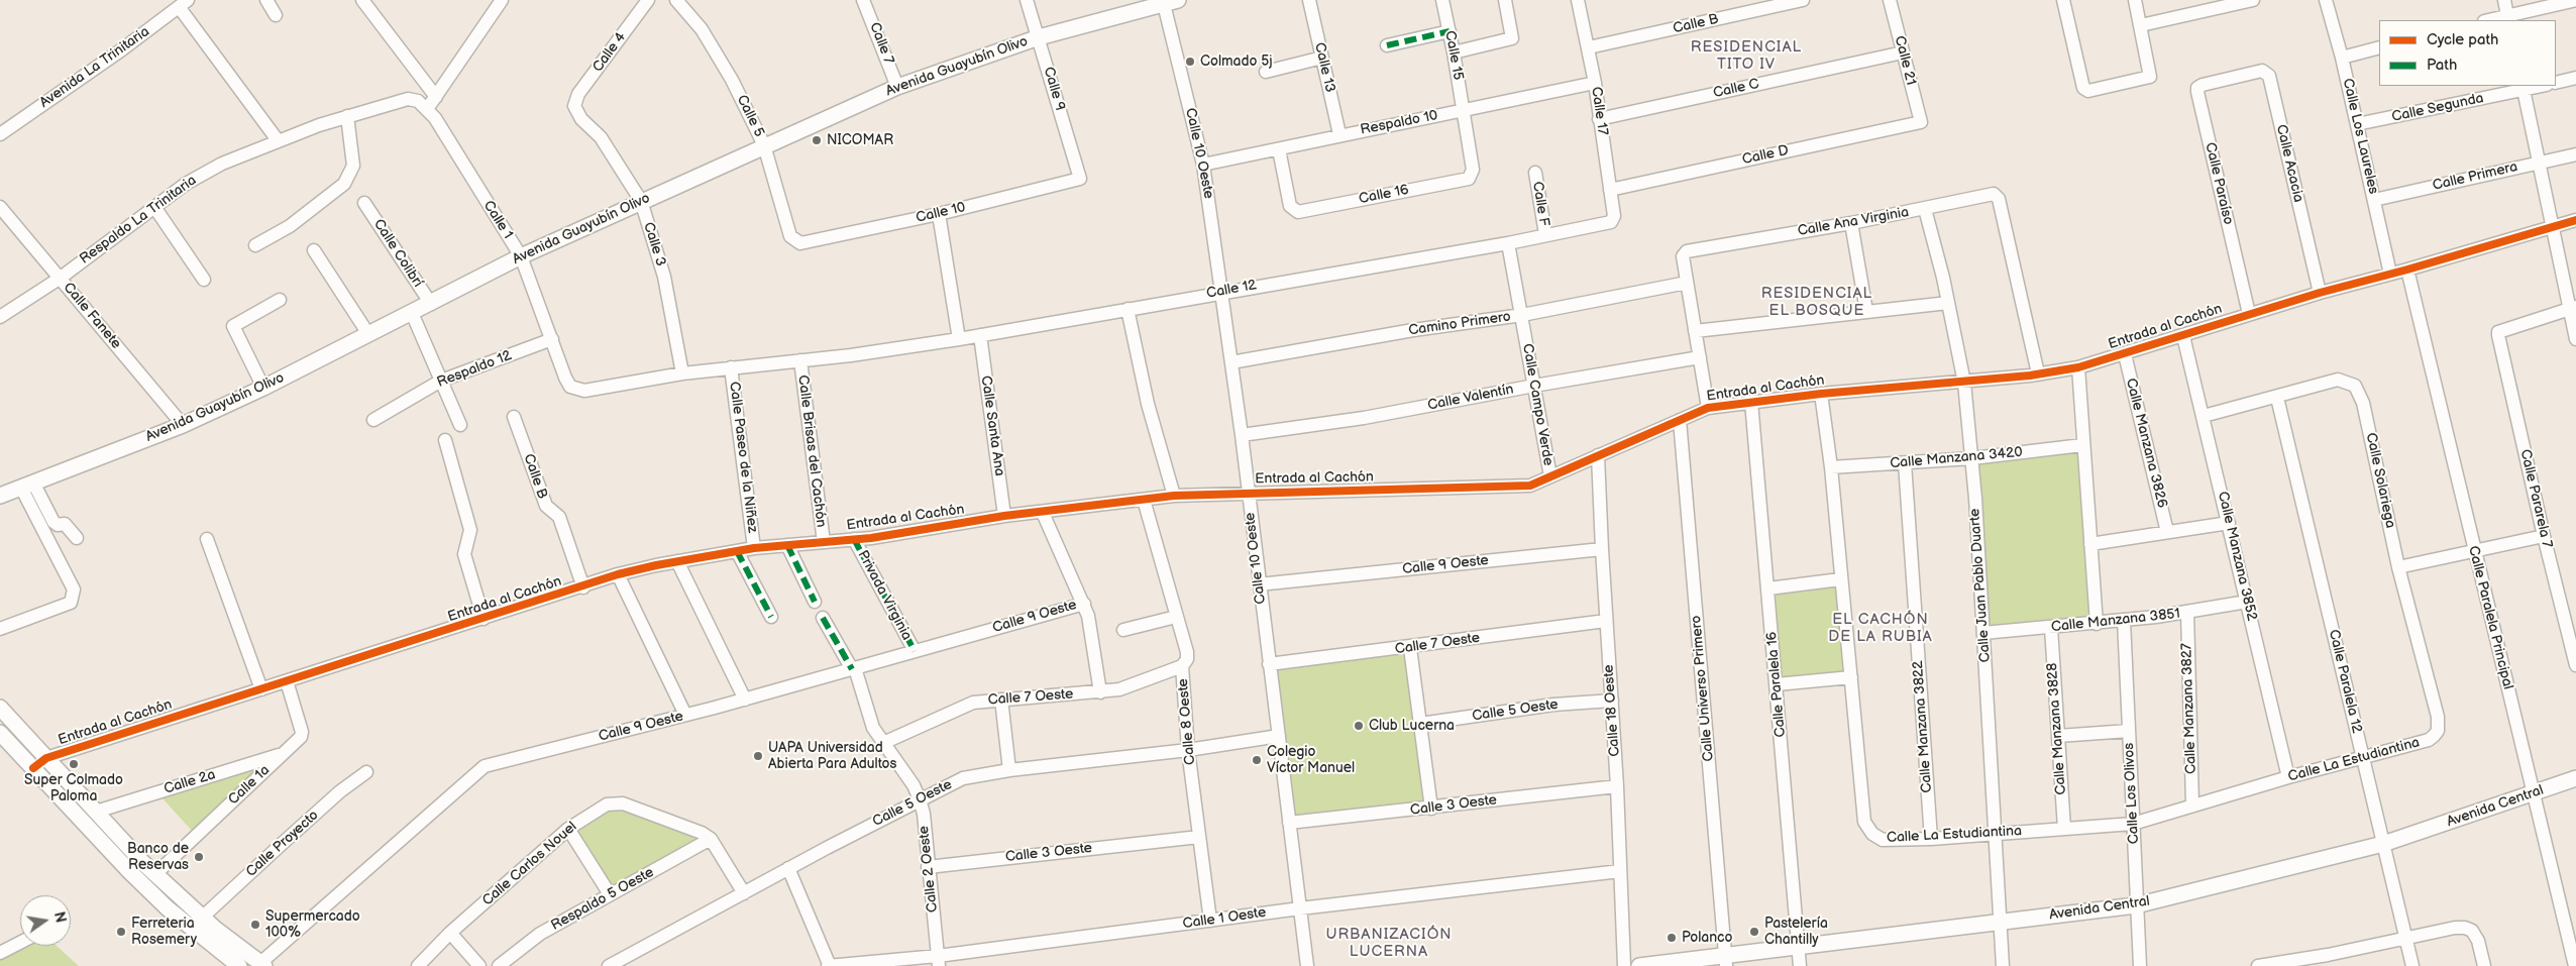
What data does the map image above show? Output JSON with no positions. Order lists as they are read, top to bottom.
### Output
{
  "streets": {
    "main road": ["Avenida Guayubín Olivo", "Avenida Central"],
    "street": [
      "Calle B",
      "Calle 7",
      "Calle 4",
      "Calle 15",
      "Calle 21",
      "Avenida La Trinitaria",
      "Calle 13",
      "Calle 9",
      "Calle C",
      "Calle Segunda",
      "Calle 17",
      "Calle 5",
      "Respaldo 10",
      "Calle Los Laureles",
      "Calle 10 Oeste",
      "Calle D",
      "Calle Acacia",
      "Calle Primera",
      "Calle Paraíso",
      "Calle 16",
      "Calle F",
      "Calle 10",
      "Respaldo La Trinitaria",
      "Calle 1",
      "Calle Ana Virginia",
      "Calle 3",
      "Calle Colibrí",
      "Calle 12",
      "Calle Fanete",
      "Camino Primero",
      "Entrada al Cachón",
      "Respaldo 12",
      "Calle Valentín",
      "Calle Campo Verde",
      "Calle Santa Ana",
      "Calle Manzana 3826",
      "Calle Brisas del Cachón",
      "Calle Paseo de la Niñez",
      "Calle Manzana 3420",
      "Calle Solariega",
      "Calle Pararela 7",
      "Calle Manzana 3852",
      "Calle 9 Oeste",
      "Calle Juan Pablo Duarte",
      "Privada Virginia",
      "Calle Paralela Principal",
      "Calle Manzana 3851",
      "Calle 7 Oeste",
      "Calle Paralela 12",
      "Calle Paralela 16",
      "Calle Universo Primero",
      "Calle Manzana 3827",
      "Calle 5 Oeste",
      "Calle 18 Oeste",
      "Calle 8 Oeste",
      "Calle Manzana 3822",
      "Calle Manzana 3828",
      "Calle La Estudiantina",
      "Calle 2a",
      "Calle 1a",
      "Calle Los Olivos",
      "Calle 3 Oeste",
      "Calle Proyecto",
      "Calle Carlos Nouel",
      "Calle 2 Oeste",
      "Respaldo 5 Oeste",
      "Calle 1 Oeste"
    ]
  },
  "crossings": [
    ["Calle B", "Calle 17"],
    ["Calle B", "Entrada al Cachón"],
    ["Calle 7", "Avenida Guayubín Olivo"],
    ["Calle 4", "Calle 3"],
    ["Calle 15", "Respaldo 10"],
    ["Calle 15", "Calle 16"],
    ["Calle 21", "Calle C"],
    ["Calle 21", "Calle D"],
    ["Avenida Guayubín Olivo", "Calle 9"],
    ["Avenida Guayubín Olivo", "Calle 5"],
    ["Avenida Guayubín Olivo", "Calle 10 Oeste"],
    ["Avenida Guayubín Olivo", "Calle 1"],
    ["Avenida Guayubín Olivo", "Calle 3"],
    ["Avenida Guayubín Olivo", "Calle Colibrí"],
    ["Avenida Guayubín Olivo", "Calle Fanete"],
    ["Calle 13", "Respaldo 10"],
    ["Calle 9", "Calle 10"],
    ["Calle C", "Calle 17"],
    ["Calle Segunda", "Calle Los Laureles"],
    ["Calle 17", "Respaldo 10"],
    ["Calle 17", "Calle D"],
    ["Calle 17", "Calle 12"],
    ["Calle 5", "Calle 10"],
    ["Respaldo 10", "Calle 10 Oeste"],
    ["Respaldo 10", "Calle 16"],
    ["Calle Los Laureles", "Calle Primera"],
    ["Calle Los Laureles", "Entrada al Cachón"],
    ["Calle 10 Oeste", "Calle 12"],
    ["Calle 10 Oeste", "Camino Primero"],
    ["Calle 10 Oeste", "Entrada al Cachón"],
    ["Calle 10 Oeste", "Calle Valentín"],
    ["Calle 10 Oeste", "Calle 9 Oeste"],
    ["Calle 10 Oeste", "Calle 7 Oeste"],
    ["Calle 10 Oeste", "Calle 5 Oeste"],
    ["Calle 10 Oeste", "Calle 3 Oeste"],
    ["Calle 10 Oeste", "Calle 1 Oeste"],
    ["Calle Acacia", "Calle Paraíso"],
    ["Calle Acacia", "Entrada al Cachón"],
    ["Calle Paraíso", "Entrada al Cachón"],
    ["Calle F", "Calle 12"],
    ["Respaldo La Trinitaria", "Calle 1"],
    ["Respaldo La Trinitaria", "Calle Fanete"],
    ["Calle 1", "Calle 3"],
    ["Calle 1", "Calle 12"],
    ["Calle 1", "Respaldo 12"],
    ["Calle Ana Virginia", "Camino Primero"],
    ["Calle Ana Virginia", "Entrada al Cachón"],
    ["Calle Ana Virginia", "Calle Valentín"],
    ["Calle Ana Virginia", "Calle Juan Pablo Duarte"],
    ["Calle 3", "Calle 12"],
    ["Calle 12", "Calle Campo Verde"],
    ["Calle 12", "Calle Santa Ana"],
    ["Calle 12", "Calle Brisas del Cachón"],
    ["Calle 12", "Calle Paseo de la Niñez"],
    ["Camino Primero", "Calle Campo Verde"],
    ["Entrada al Cachón", "Calle Campo Verde"],
    ["Entrada al Cachón", "Calle Santa Ana"],
    ["Entrada al Cachón", "Calle Manzana 3826"],
    ["Entrada al Cachón", "Calle Brisas del Cachón"],
    ["Entrada al Cachón", "Calle Paseo de la Niñez"],
    ["Entrada al Cachón", "Calle Manzana 3852"],
    ["Entrada al Cachón", "Calle Juan Pablo Duarte"],
    ["Entrada al Cachón", "Privada Virginia"],
    ["Entrada al Cachón", "Calle Paralela Principal"],
    ["Entrada al Cachón", "Calle Paralela 16"],
    ["Entrada al Cachón", "Calle Universo Primero"],
    ["Entrada al Cachón", "Calle 18 Oeste"],
    ["Entrada al Cachón", "Calle 8 Oeste"],
    ["Entrada al Cachón", "Calle La Estudiantina"],
    ["Entrada al Cachón", "Calle 1a"],
    ["Calle Valentín", "Calle Campo Verde"],
    ["Calle Manzana 3420", "Calle Juan Pablo Duarte"],
    ["Calle Manzana 3420", "Calle Manzana 3822"],
    ["Calle Manzana 3420", "Calle La Estudiantina"],
    ["Calle Solariega", "Calle Manzana 3852"],
    ["Calle Solariega", "Calle Paralela 12"],
    ["Calle Solariega", "Calle La Estudiantina"],
    ["Calle Manzana 3852", "Calle Manzana 3851"],
    ["Calle Manzana 3852", "Calle La Estudiantina"],
    ["Calle 9 Oeste", "Privada Virginia"],
    ["Calle 9 Oeste", "Calle 18 Oeste"],
    ["Calle 9 Oeste", "Calle 2 Oeste"],
    ["Calle Juan Pablo Duarte", "Calle Manzana 3851"],
    ["Calle Juan Pablo Duarte", "Calle La Estudiantina"],
    ["Calle Juan Pablo Duarte", "Avenida Central"],
    ["Calle Paralela Principal", "Avenida Central"],
    ["Calle Manzana 3851", "Calle Manzana 3827"],
    ["Calle Manzana 3851", "Calle Manzana 3828"],
    ["Calle Manzana 3851", "Calle Los Olivos"],
    ["Calle 7 Oeste", "Calle 18 Oeste"],
    ["Calle 7 Oeste", "Calle 8 Oeste"],
    ["Calle 7 Oeste", "Calle 2 Oeste"],
    ["Calle Paralela 12", "Calle La Estudiantina"],
    ["Calle Paralela 12", "Avenida Central"],
    ["Calle Paralela 16", "Avenida Central"],
    ["Calle Universo Primero", "Avenida Central"],
    ["Calle Manzana 3827", "Calle La Estudiantina"],
    ["Calle 5 Oeste", "Calle 18 Oeste"],
    ["Calle 5 Oeste", "Calle 8 Oeste"],
    ["Calle 5 Oeste", "Calle Carlos Nouel"],
    ["Calle 5 Oeste", "Calle 2 Oeste"],
    ["Calle 18 Oeste", "Calle 3 Oeste"],
    ["Calle 18 Oeste", "Calle 1 Oeste"],
    ["Calle 8 Oeste", "Calle 3 Oeste"],
    ["Calle 8 Oeste", "Calle 1 Oeste"],
    ["Calle Manzana 3822", "Calle La Estudiantina"],
    ["Calle Manzana 3828", "Calle La Estudiantina"],
    ["Calle La Estudiantina", "Calle Los Olivos"],
    ["Calle 2a", "Calle 1a"],
    ["Calle Los Olivos", "Avenida Central"],
    ["Calle 3 Oeste", "Calle 2 Oeste"],
    ["Calle Carlos Nouel", "Respaldo 5 Oeste"],
    ["Calle 2 Oeste", "Calle 1 Oeste"]
  ],
  "districts": [
    "RESIDENCIAL TITO IV",
    "RESIDENCIAL EL BOSQUE",
    "EL CACHÓN DE LA RUBIA",
    "URBANIZACIÓN LUCERNA"
  ],
  "places": [
    "Colmado 5j",
    "NICOMAR",
    "Club Lucerna",
    "UAPA Universidad Abierta Para Adultos",
    "Colegio Víctor Manuel",
    "Super Colmado Paloma",
    "Banco de Reservas",
    "Supermercado 100%",
    "Ferreteria Rosemery",
    "Pastelería Chantilly",
    "Polanco"
  ],
  "legend": ["Cycle path", "Path"],
  "north": "right"
}
